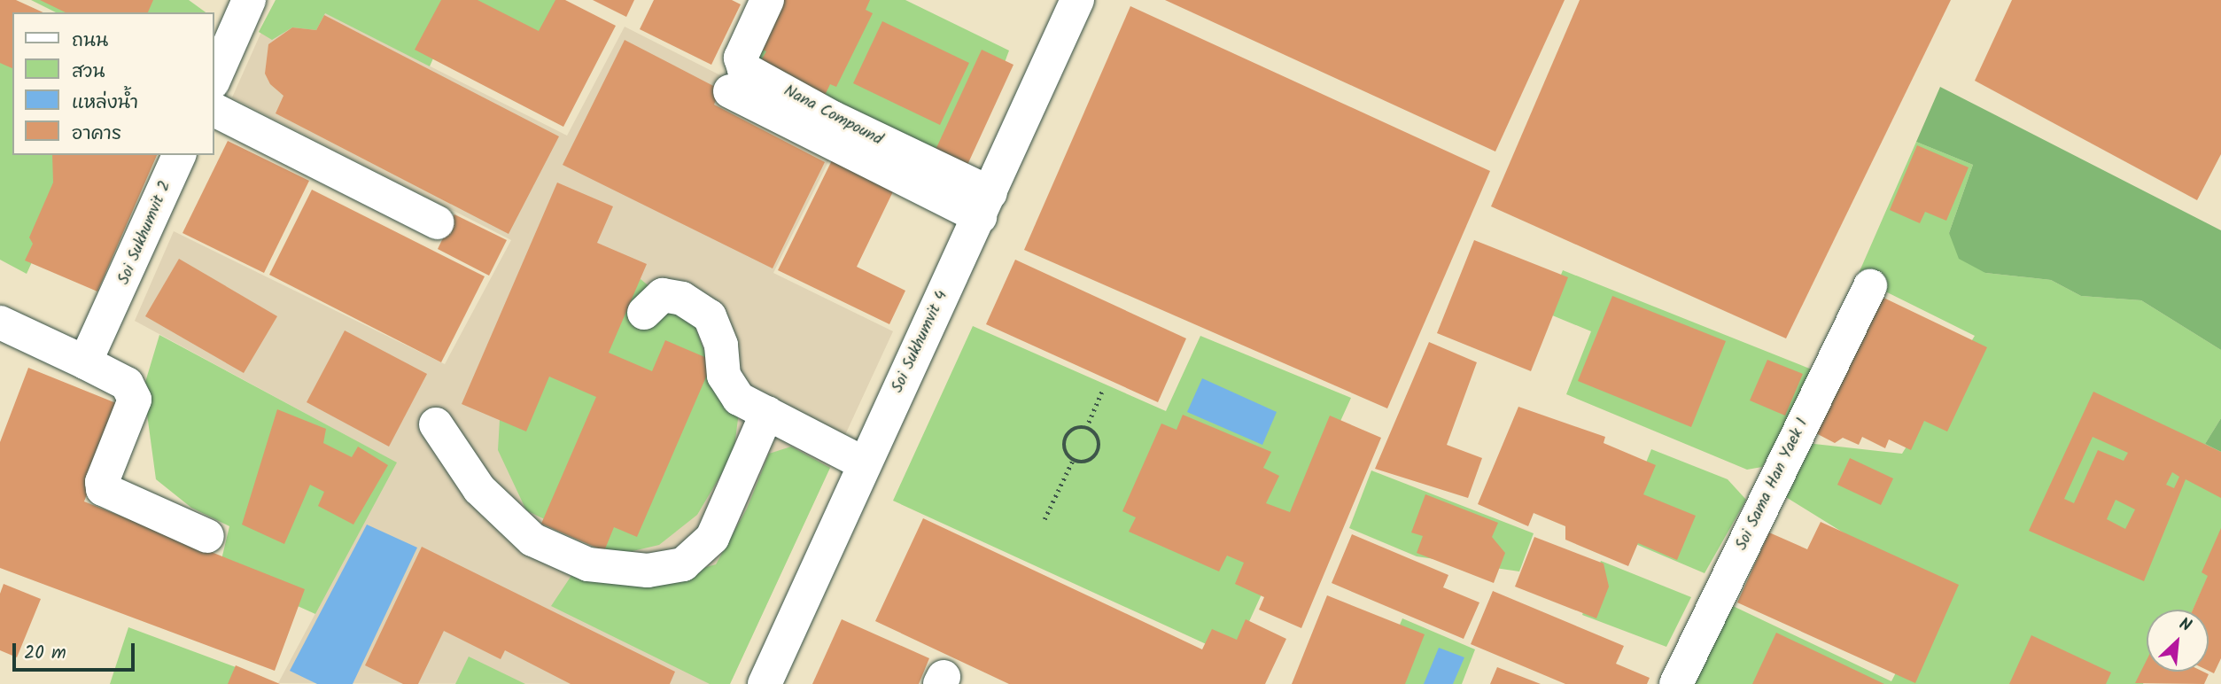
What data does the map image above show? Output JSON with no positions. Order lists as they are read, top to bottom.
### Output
{
  "streets": {
    "street": [
      "Nana Compound",
      "Soi Sukhumvit 2",
      "Soi Sukhumvit 4",
      "Soi Sama Han Yaek 1"
    ]
  },
  "crossings": [
    ["Nana Compound", "Soi Sukhumvit 4"]
  ],
  "legend": [
    "ถนน",
    "สวน",
    "แหล่งน้ำ",
    "อาคาร"
  ],
  "scale_bar": "20 m",
  "north": "top right"
}
